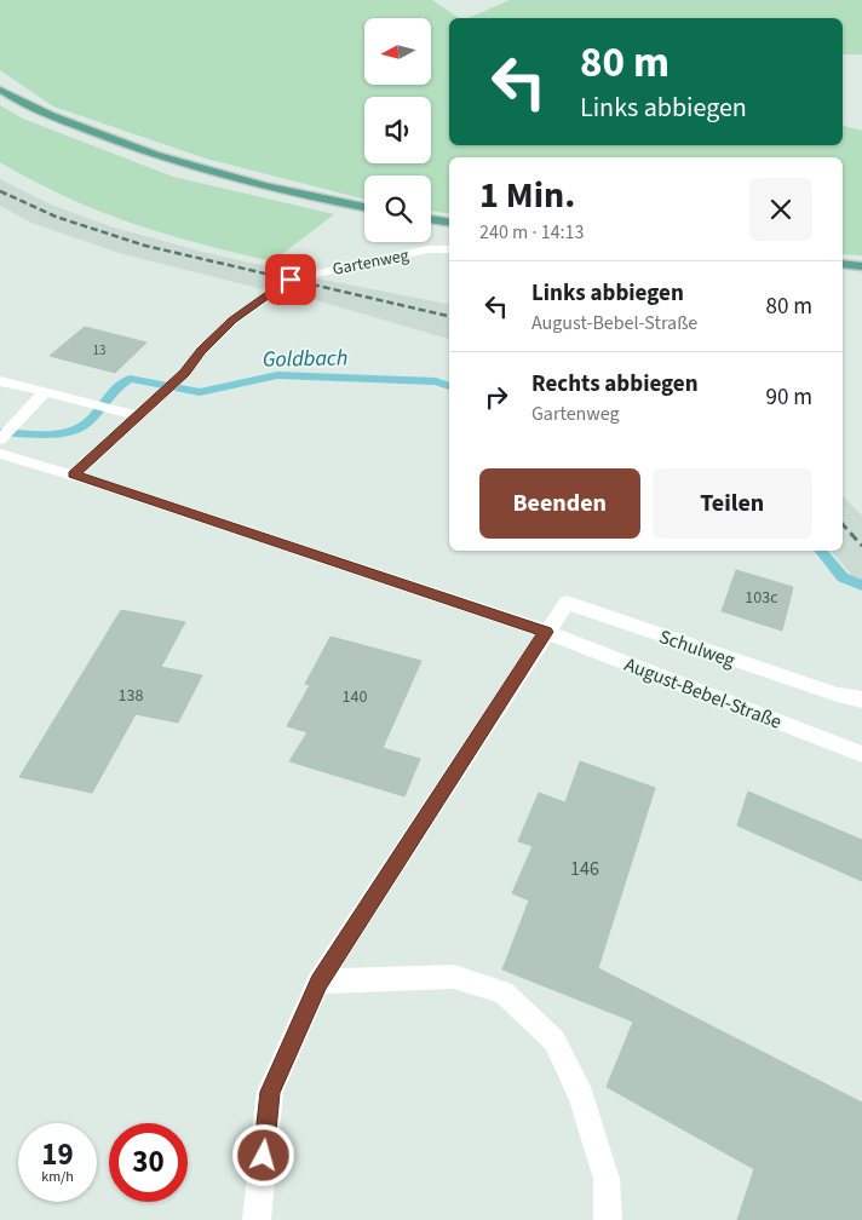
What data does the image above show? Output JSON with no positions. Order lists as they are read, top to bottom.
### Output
{
  "streets": {
    "street": ["Gartenweg", "Schulweg", "August-Bebel-Straße"]
  },
  "crossings": [
    ["Gartenweg", "August-Bebel-Straße"],
    ["Schulweg", "August-Bebel-Straße"]
  ],
  "water": ["Goldbach"],
  "house_numbers": [
    "13",
    "103c",
    "138",
    "140",
    "146"
  ],
  "north": "left",
  "page": {
    "turn": ["80 m", "Links abbiegen"],
    "heading": ["1 Min.", "240 m · 14:13"],
    "list": [
      {
        "name": "Links abbiegen",
        "note": "August-Bebel-Straße",
        "value": "80 m"
      },
      {
        "name": "Rechts abbiegen",
        "note": "Gartenweg",
        "value": "90 m"
      }
    ],
    "buttons": ["Beenden", "Teilen"],
    "speed": "19 km/h",
    "limit": "30"
  }
}
